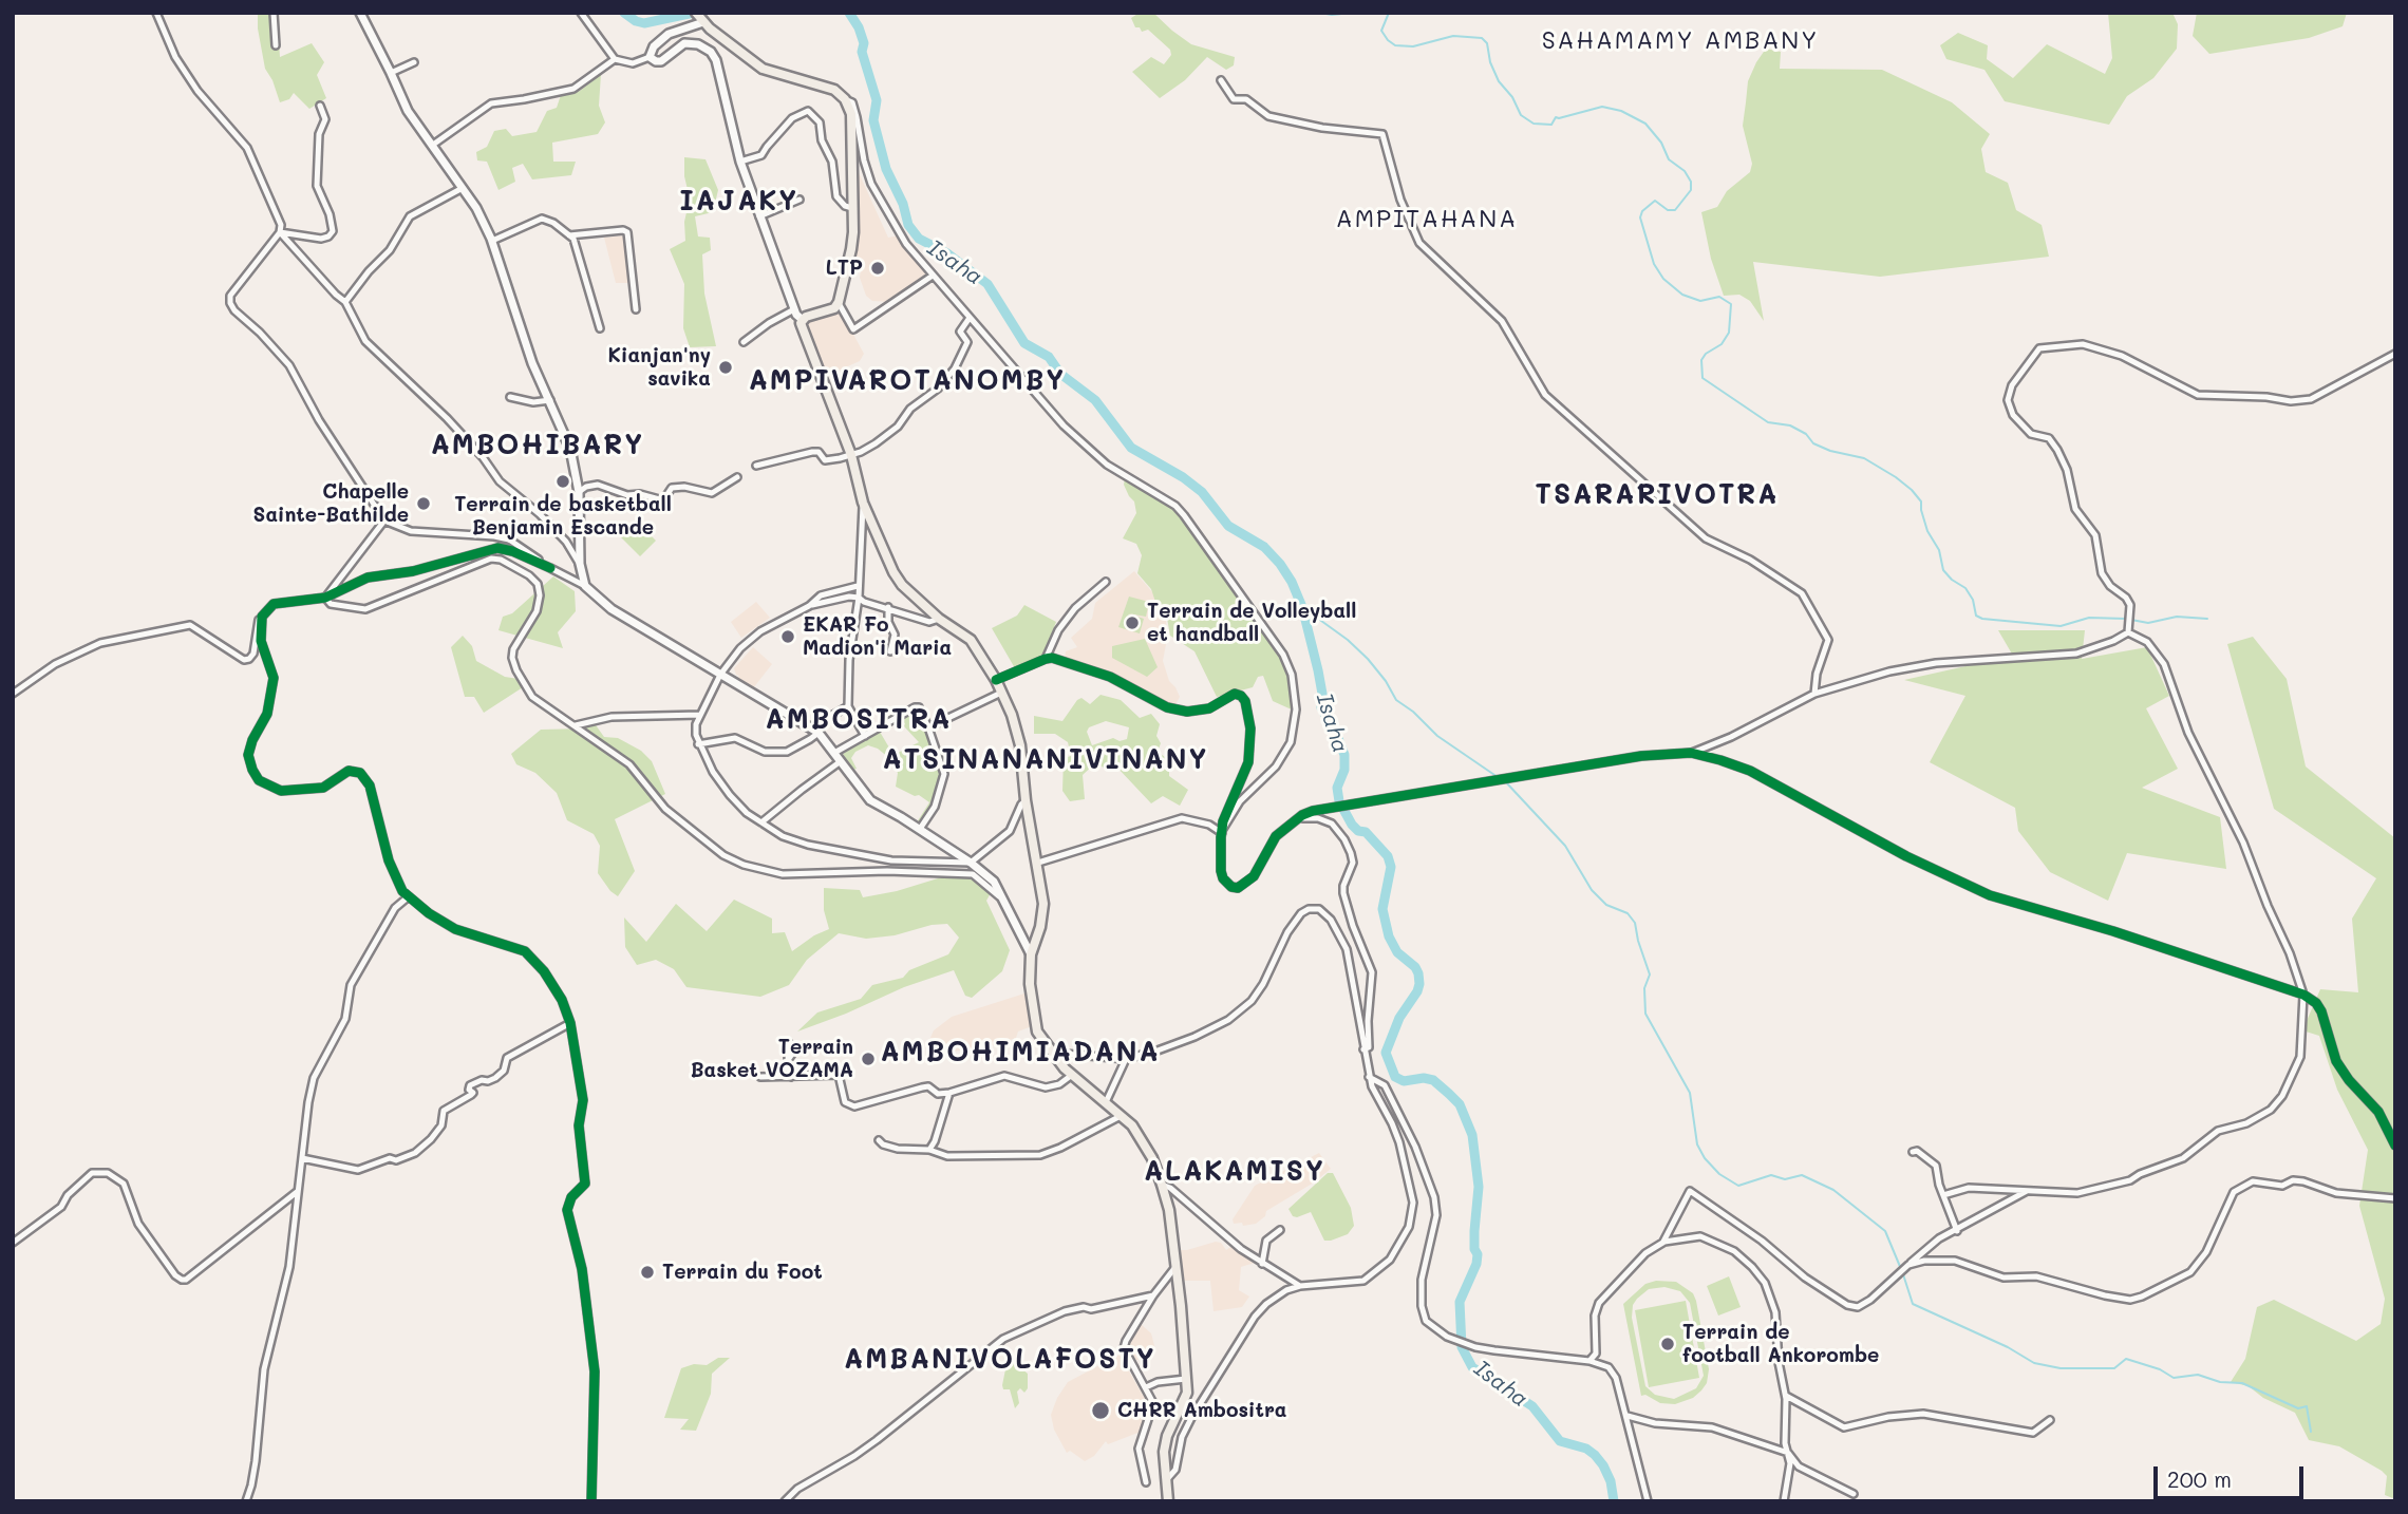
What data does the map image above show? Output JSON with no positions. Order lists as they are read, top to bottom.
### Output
{
  "districts": [
    "SAHAMAMY AMBANY",
    "IAJAKY",
    "AMPITAHANA",
    "AMPIVAROTANOMBY",
    "AMBOHIBARY",
    "TSARARIVOTRA",
    "AMBOSITRA",
    "ATSINANANIVINANY",
    "AMBOHIMIADANA",
    "ALAKAMISY",
    "AMBANIVOLAFOSTY"
  ],
  "water": ["Isaha"],
  "places": [
    "LTP",
    "Kianjan'ny savika",
    "Terrain de basketball Benjamin Escande",
    "Chapelle Sainte-Bathilde",
    "Terrain de Volleyball et handball",
    "EKAR Fo Madion'i Maria",
    "Terrain Basket VOZAMA",
    "Terrain du Foot",
    "Terrain de football Ankorombe",
    "CHRR Ambositra"
  ],
  "scale_bar": "200 m"
}
